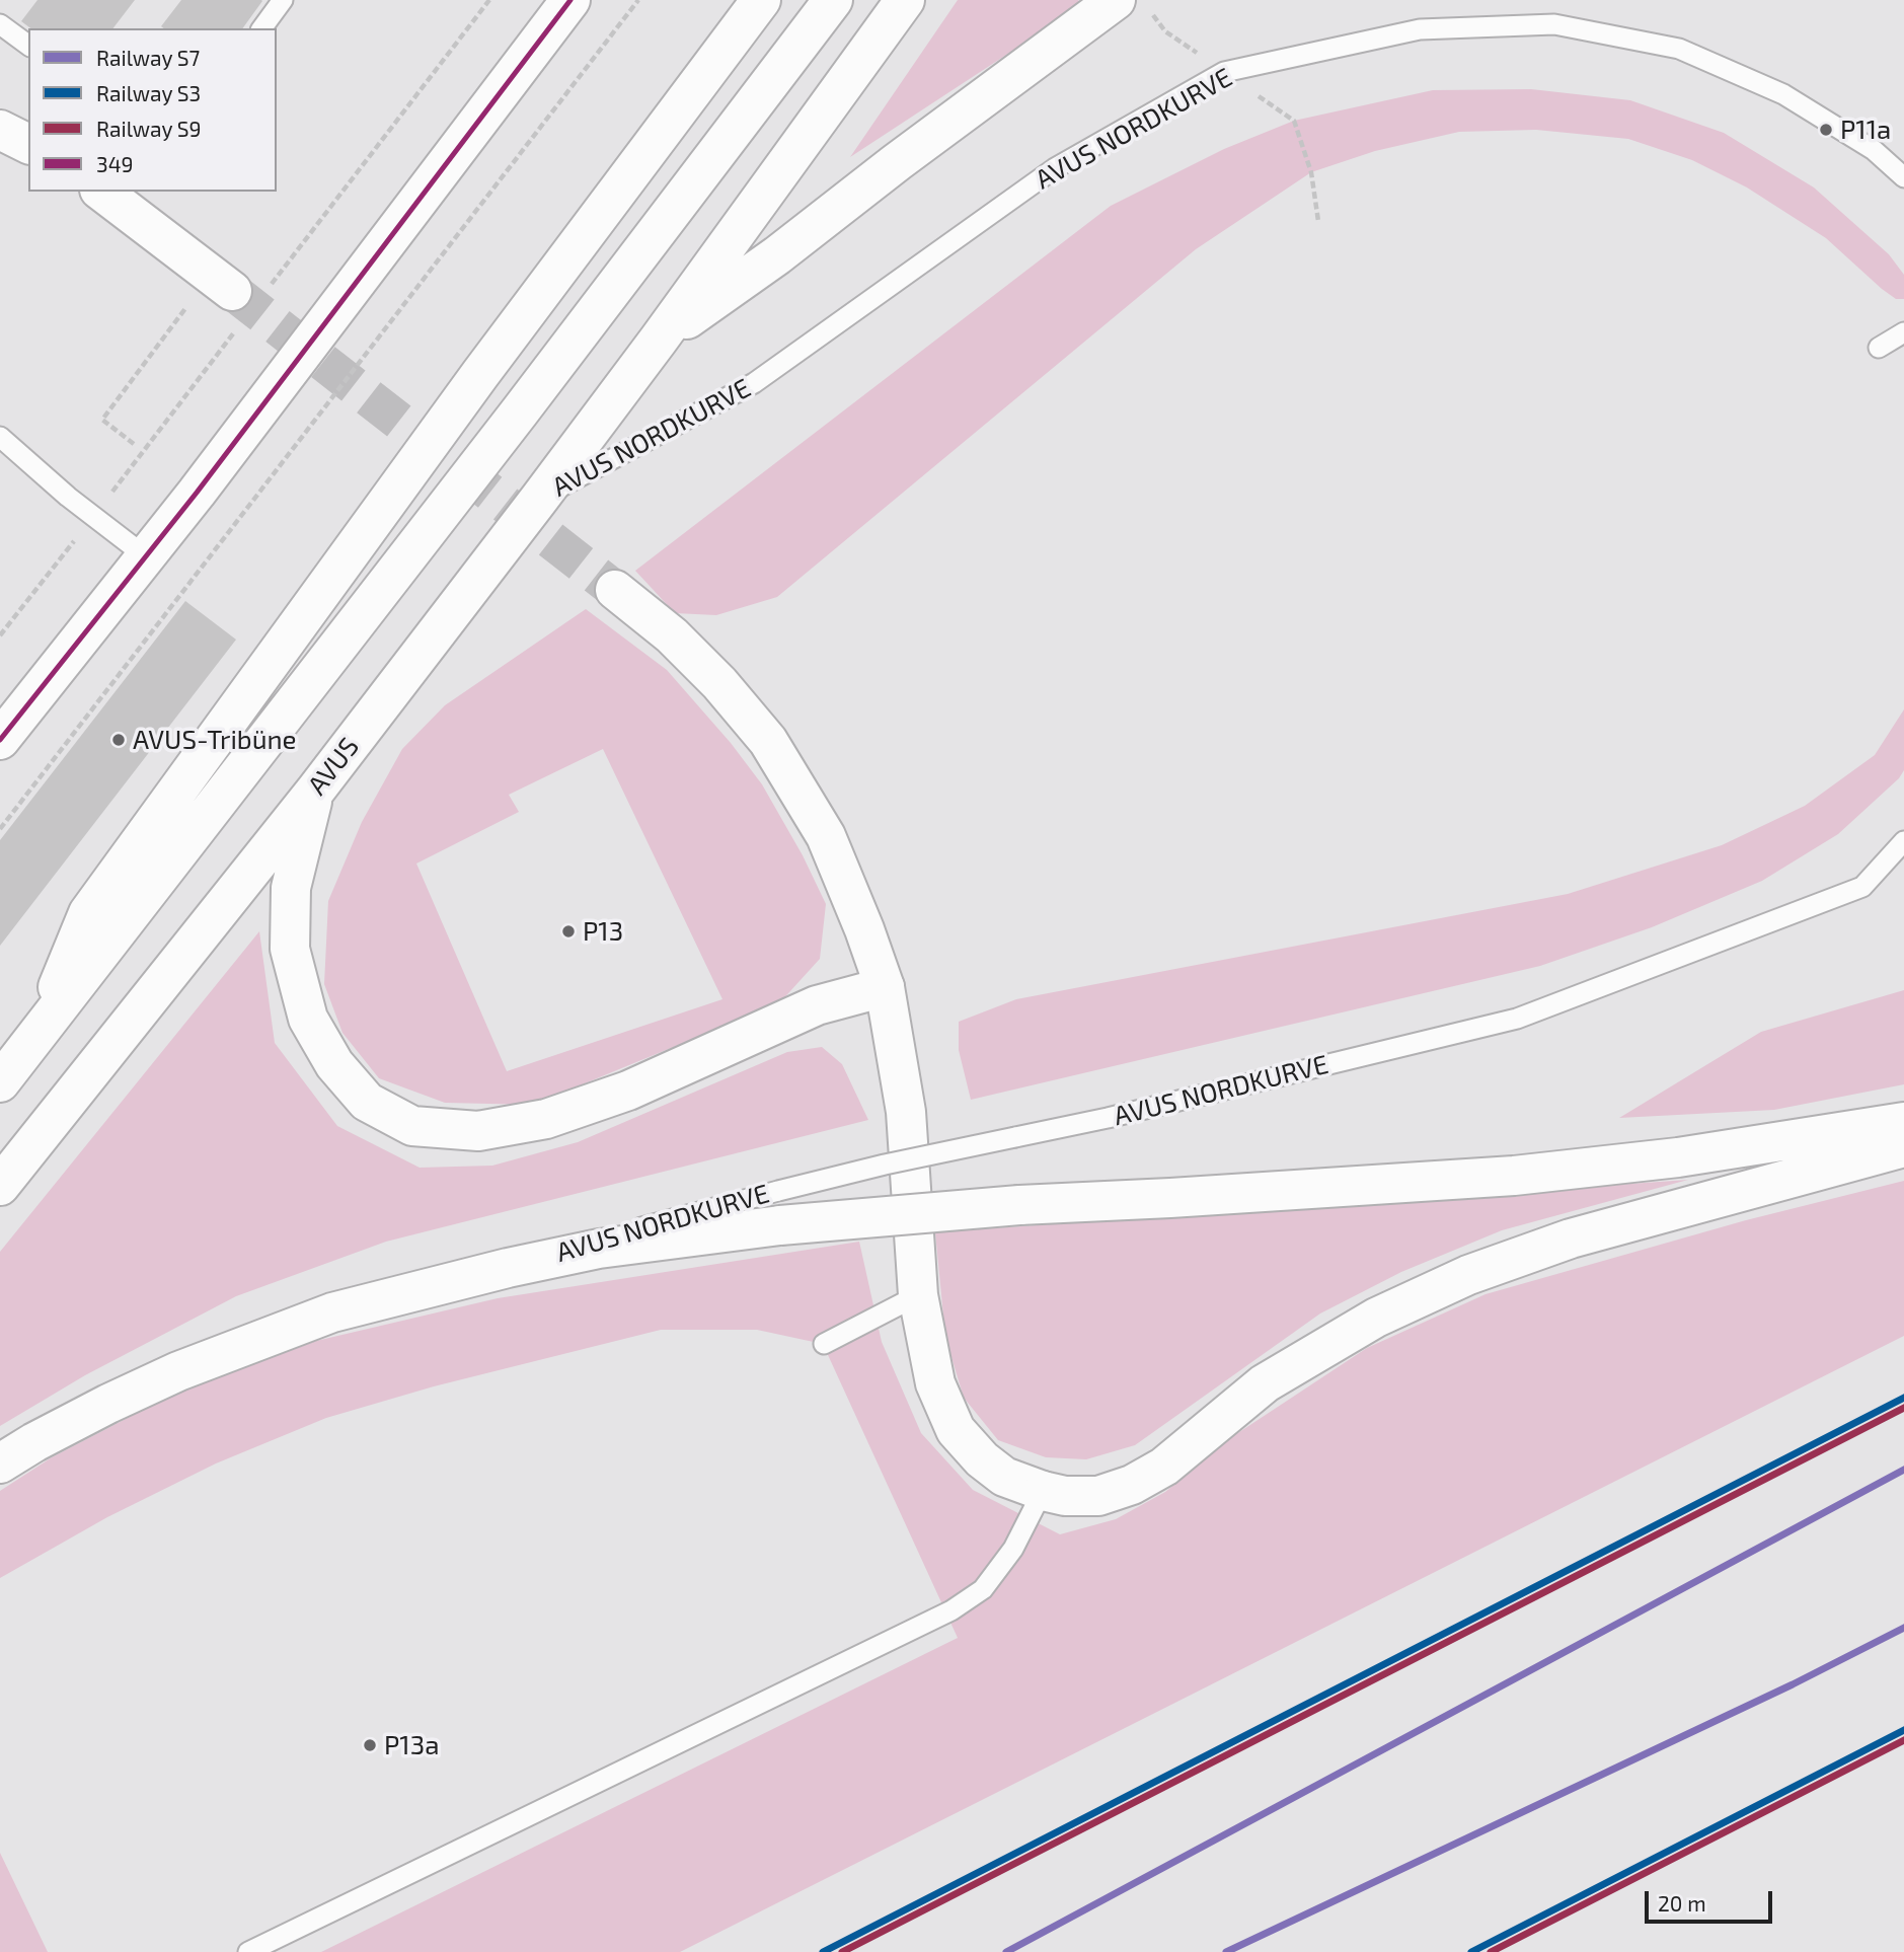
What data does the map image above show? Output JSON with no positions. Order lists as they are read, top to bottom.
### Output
{
  "streets": {
    "main road": ["AVUS"],
    "lane": ["AVUS NORDKURVE"]
  },
  "crossings": [
    ["AVUS NORDKURVE", "AVUS"]
  ],
  "places": [
    "P11a",
    "AVUS-Tribüne",
    "P13",
    "P13a"
  ],
  "lines": [
    "transit line 349",
    "rail line S3",
    "rail line S9",
    "rail line S7"
  ],
  "legend": [
    "Railway S7",
    "Railway S3",
    "Railway S9",
    "349"
  ],
  "scale_bar": "20 m"
}
